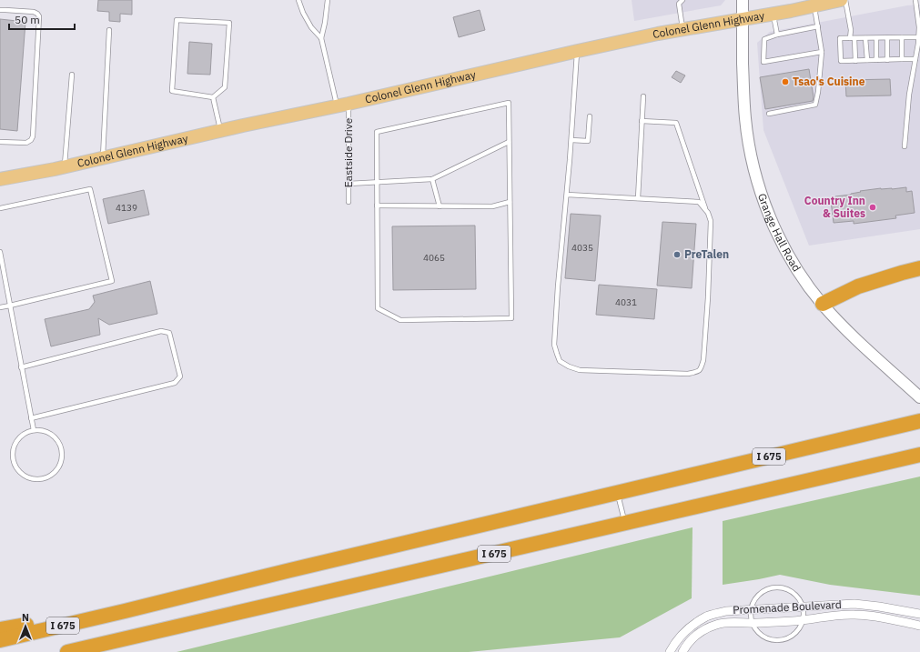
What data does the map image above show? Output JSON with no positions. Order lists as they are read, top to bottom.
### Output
{
  "streets": {
    "highway": ["I 675"],
    "main road": ["Colonel Glenn Highway", "Grange Hall Road"],
    "street": ["Promenade Boulevard"],
    "lane": ["Eastside Drive"]
  },
  "crossings": [
    ["Colonel Glenn Highway", "Eastside Drive"],
    ["Colonel Glenn Highway", "Grange Hall Road"]
  ],
  "places": ["Tsao's Cuisine", "Country Inn & Suites", "PreTalen"],
  "house_numbers": [
    "4139",
    "4035",
    "4065",
    "4031"
  ],
  "scale_bar": "50 m",
  "north": "top"
}
